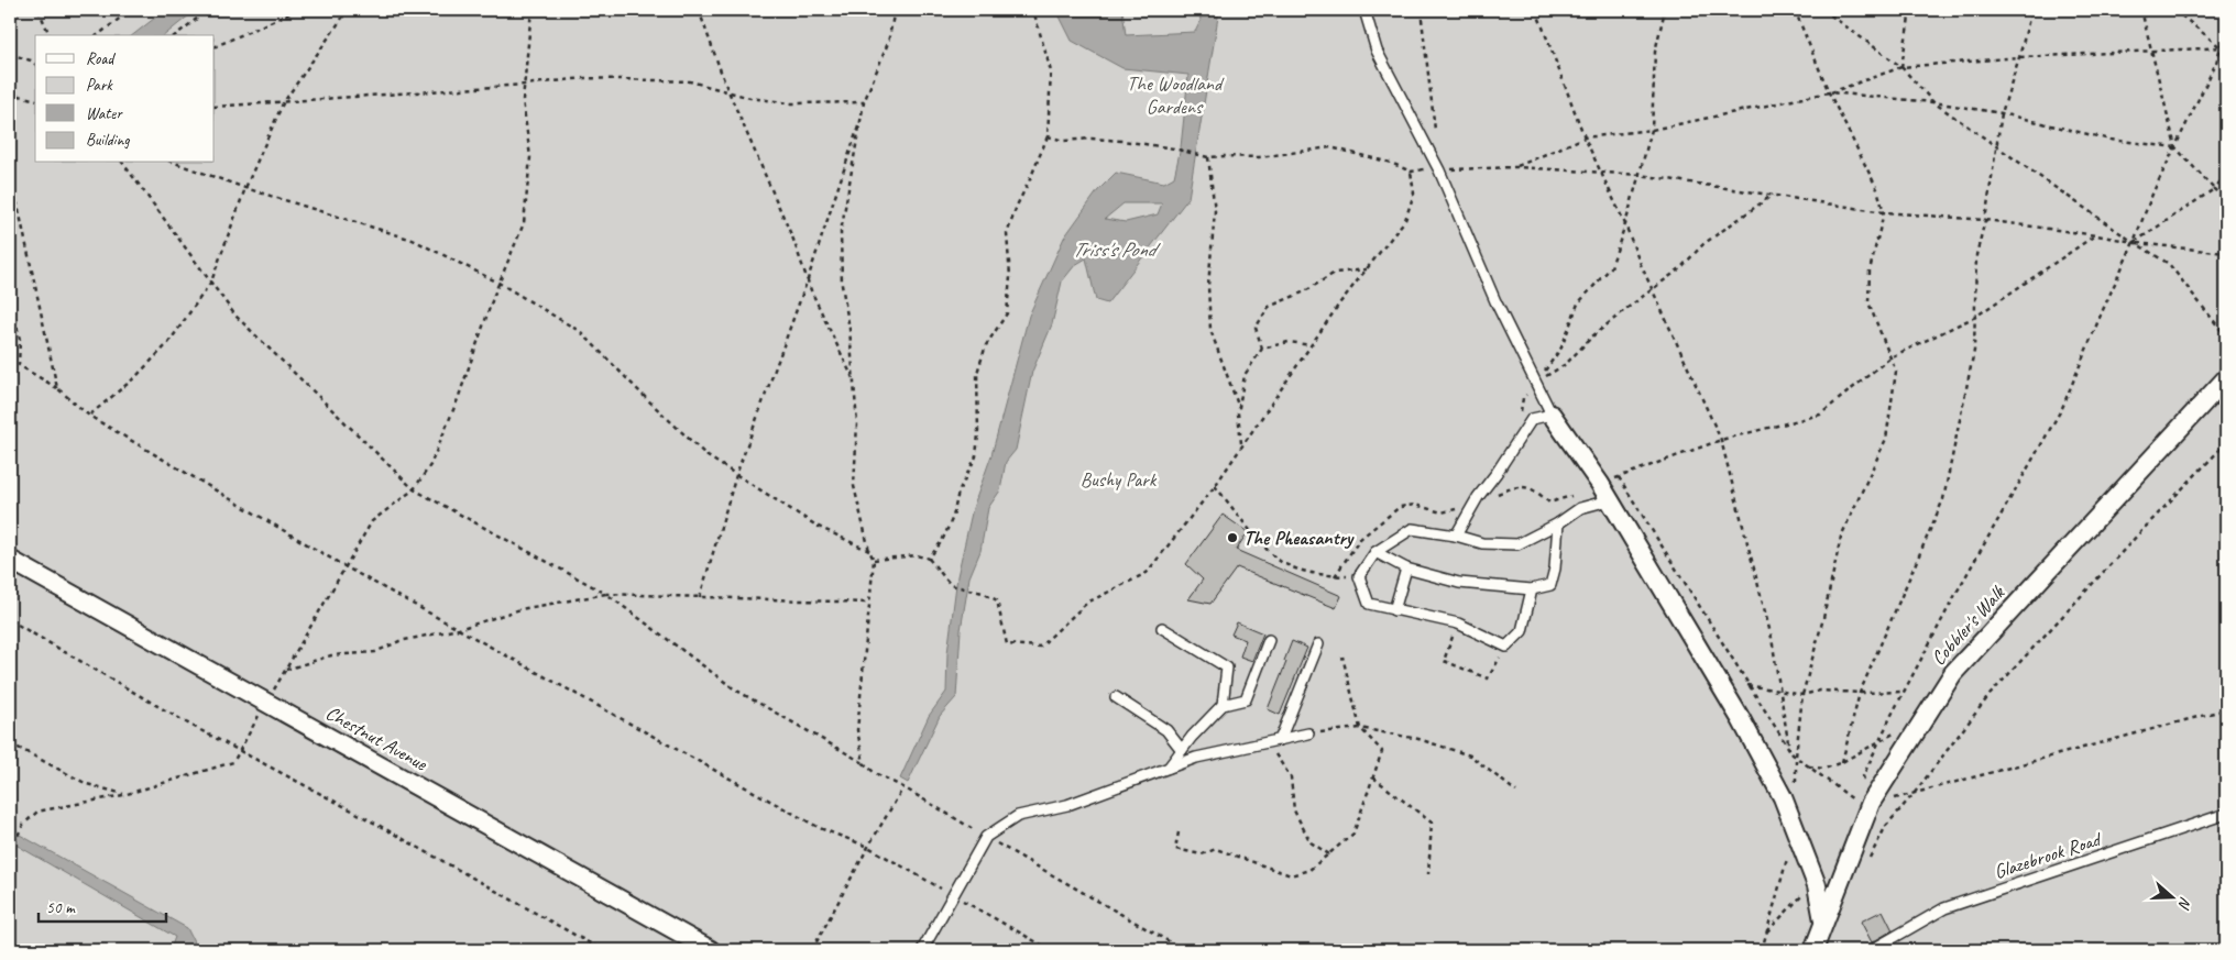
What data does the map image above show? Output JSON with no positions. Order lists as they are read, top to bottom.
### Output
{
  "streets": {
    "street": ["Cobbler's Walk", "Chestnut Avenue"],
    "lane": ["Glazebrook Road"]
  },
  "water": ["Triss's Pond"],
  "parks": ["The Woodland Gardens", "Bushy Park"],
  "places": ["The Pheasantry"],
  "legend": [
    "Road",
    "Park",
    "Water",
    "Building"
  ],
  "scale_bar": "50 m",
  "north": "right"
}
